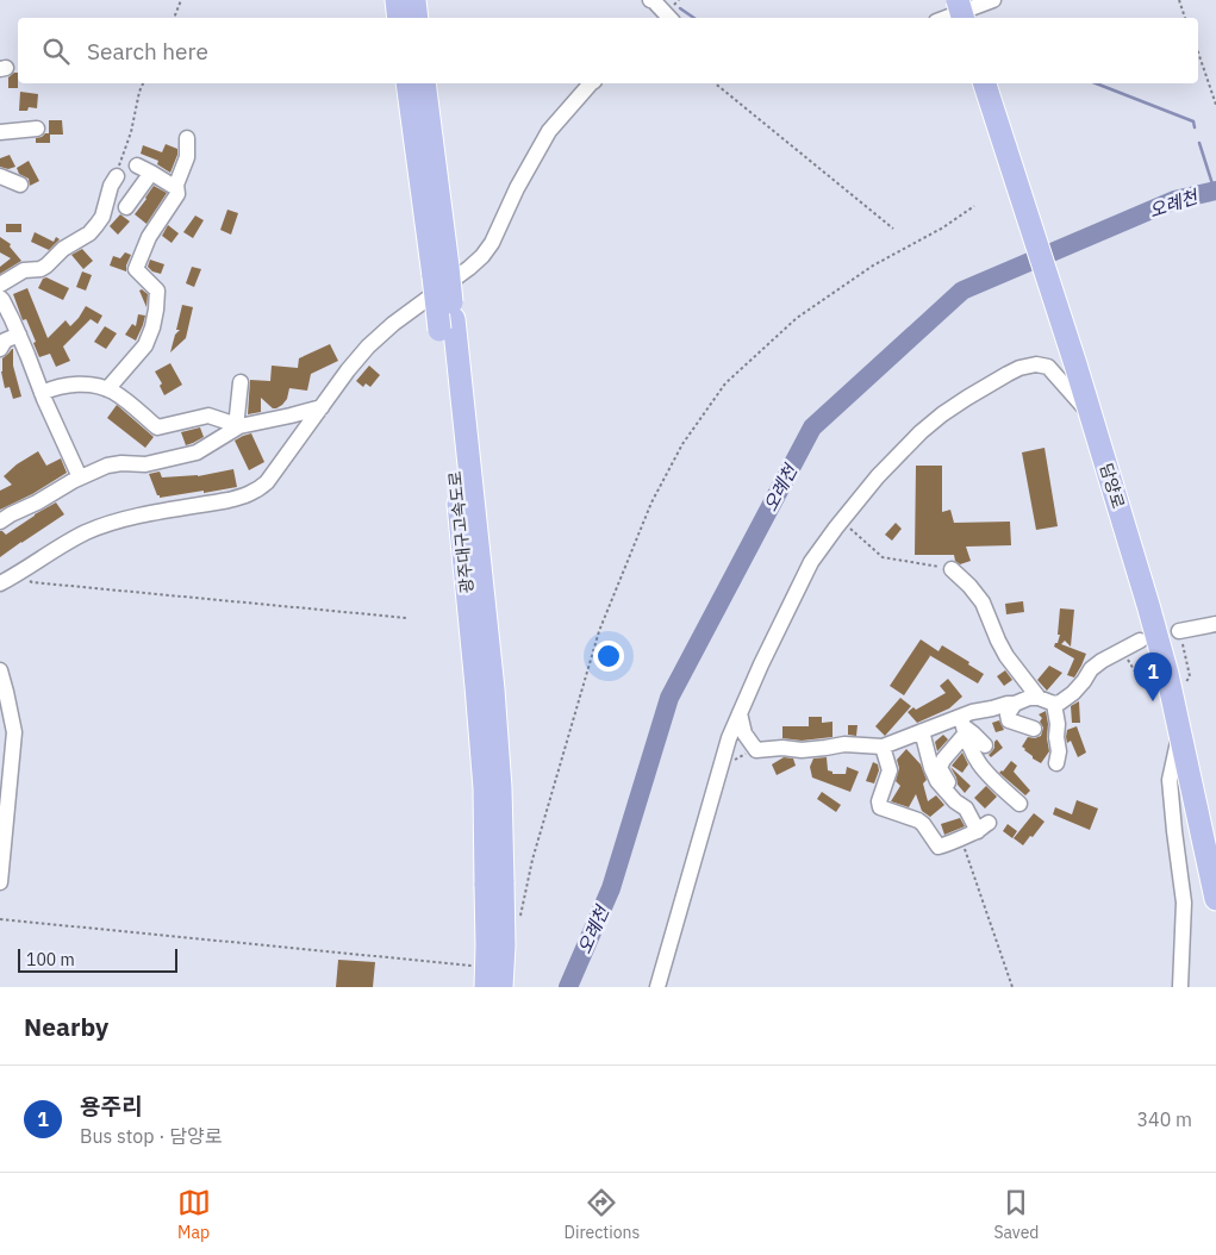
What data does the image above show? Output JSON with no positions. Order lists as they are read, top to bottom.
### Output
{
  "streets": {
    "highway": ["담양로", "광주대구고속도로"]
  },
  "water": ["오례천"],
  "scale_bar": "100 m",
  "page": {
    "search": "Search here",
    "pins": "1",
    "scale": "100 m",
    "heading": "Nearby",
    "list": [
      {
        "mark": "1",
        "name": "용주리",
        "note": "Bus stop · 담양로",
        "value": "340 m"
      }
    ],
    "nav": ["Map", "Directions", "Saved"]
  }
}
